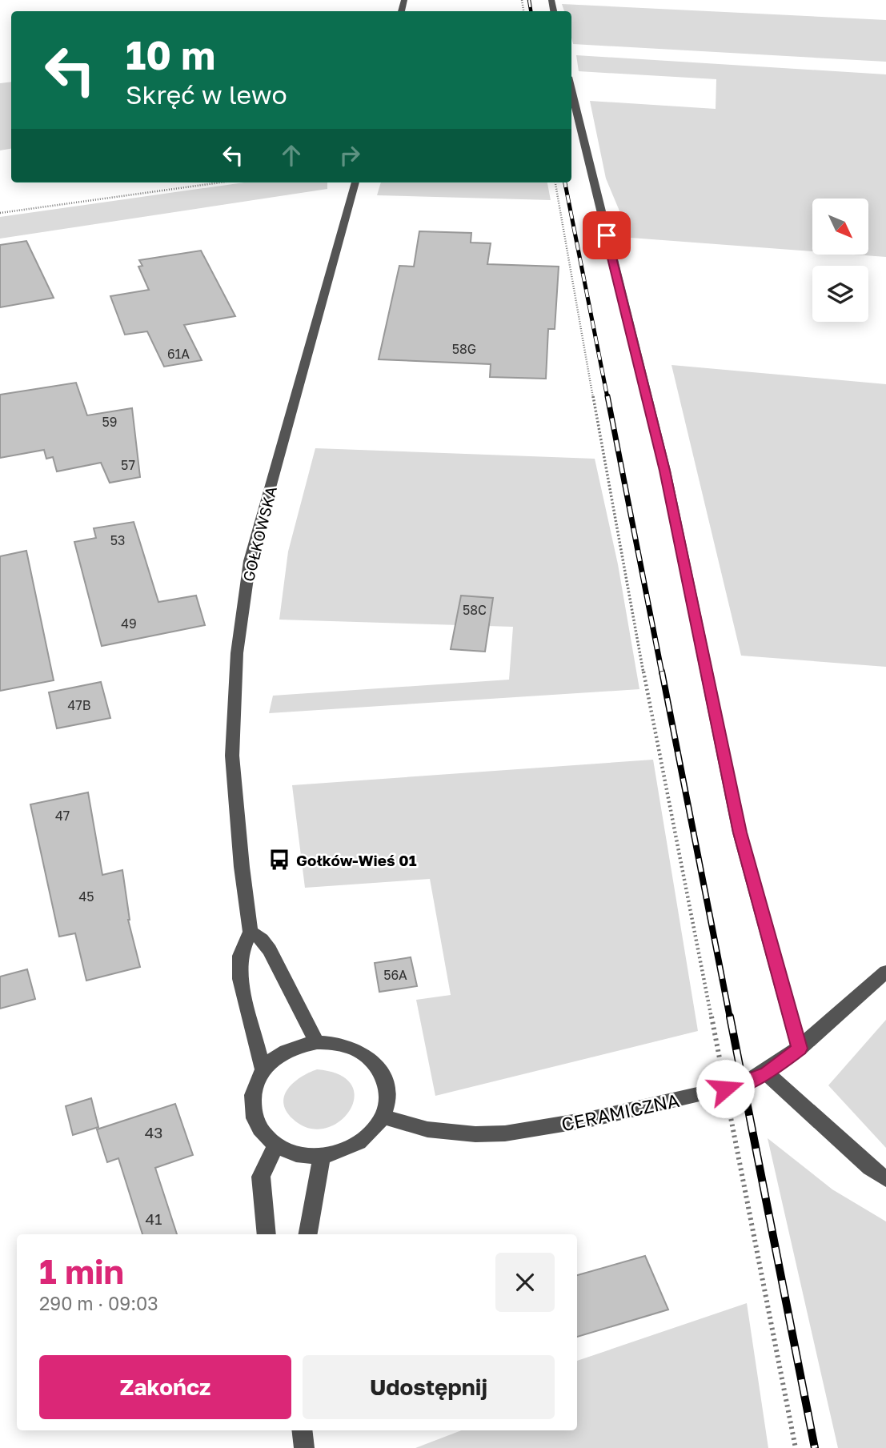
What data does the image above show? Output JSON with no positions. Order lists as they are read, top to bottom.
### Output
{
  "streets": {
    "street": ["GOŁKOWSKA", "CERAMICZNA"]
  },
  "crossings": [
    ["GOŁKOWSKA", "CERAMICZNA"]
  ],
  "places": {
    "bus stop": ["Gołków-Wieś 01"]
  },
  "house_numbers": [
    "58G",
    "61A",
    "59",
    "57",
    "53",
    "58C",
    "49",
    "47B",
    "47",
    "45",
    "56A",
    "43",
    "41"
  ],
  "north": "bottom right",
  "page": {
    "turn": ["10 m", "Skręć w lewo"],
    "heading": ["1 min", "290 m · 09:03"],
    "buttons": ["Zakończ", "Udostępnij"]
  }
}
